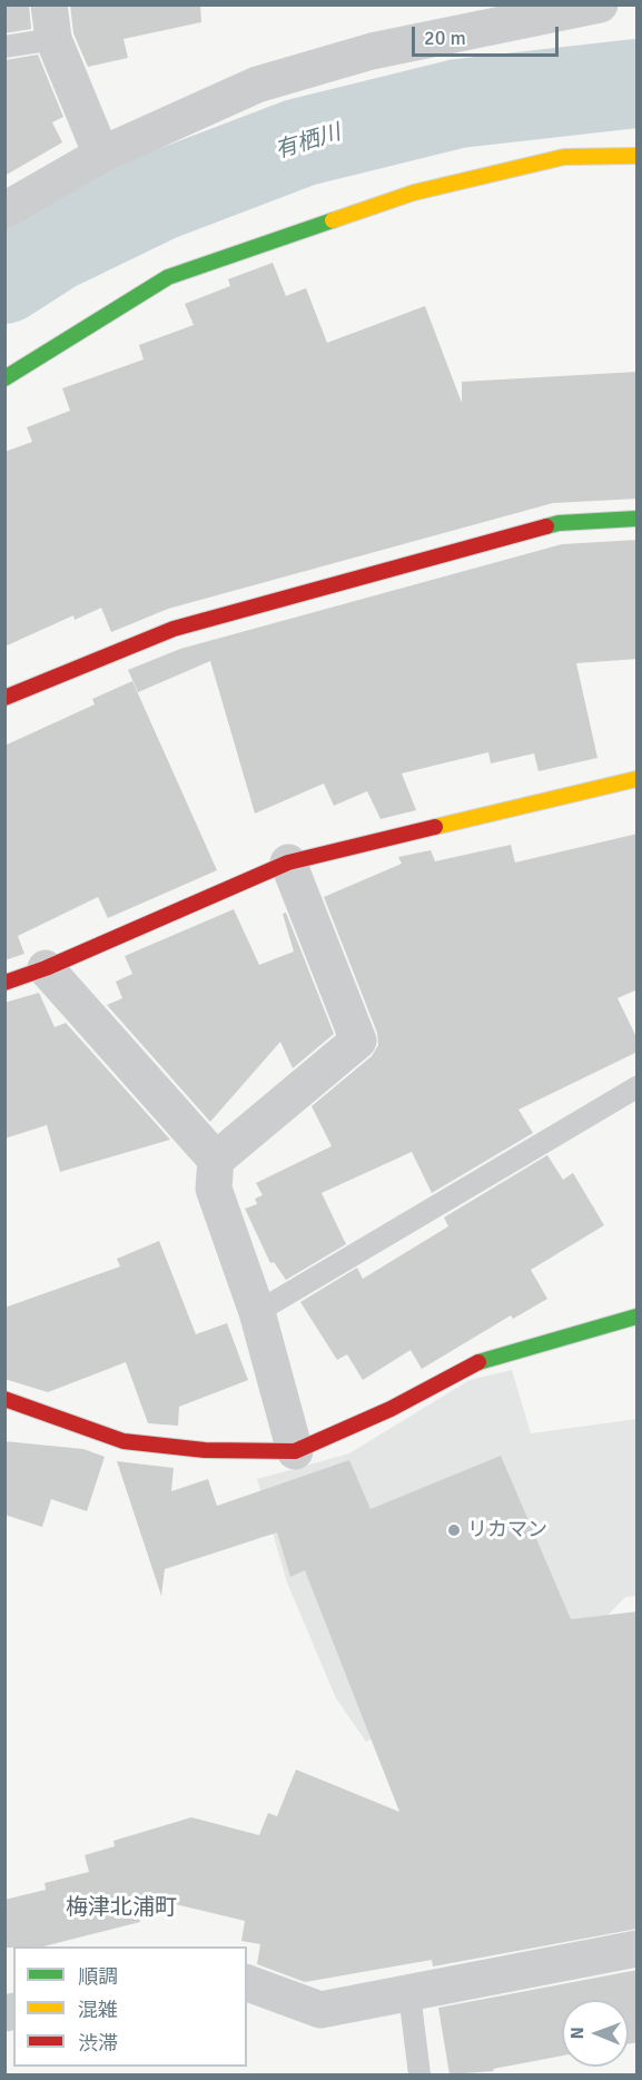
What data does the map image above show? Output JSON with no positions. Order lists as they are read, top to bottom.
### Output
{
  "districts": ["梅津北浦町"],
  "water": ["有栖川"],
  "places": ["リカマン"],
  "legend": ["順調", "混雑", "渋滞"],
  "scale_bar": "20 m",
  "north": "left"
}
